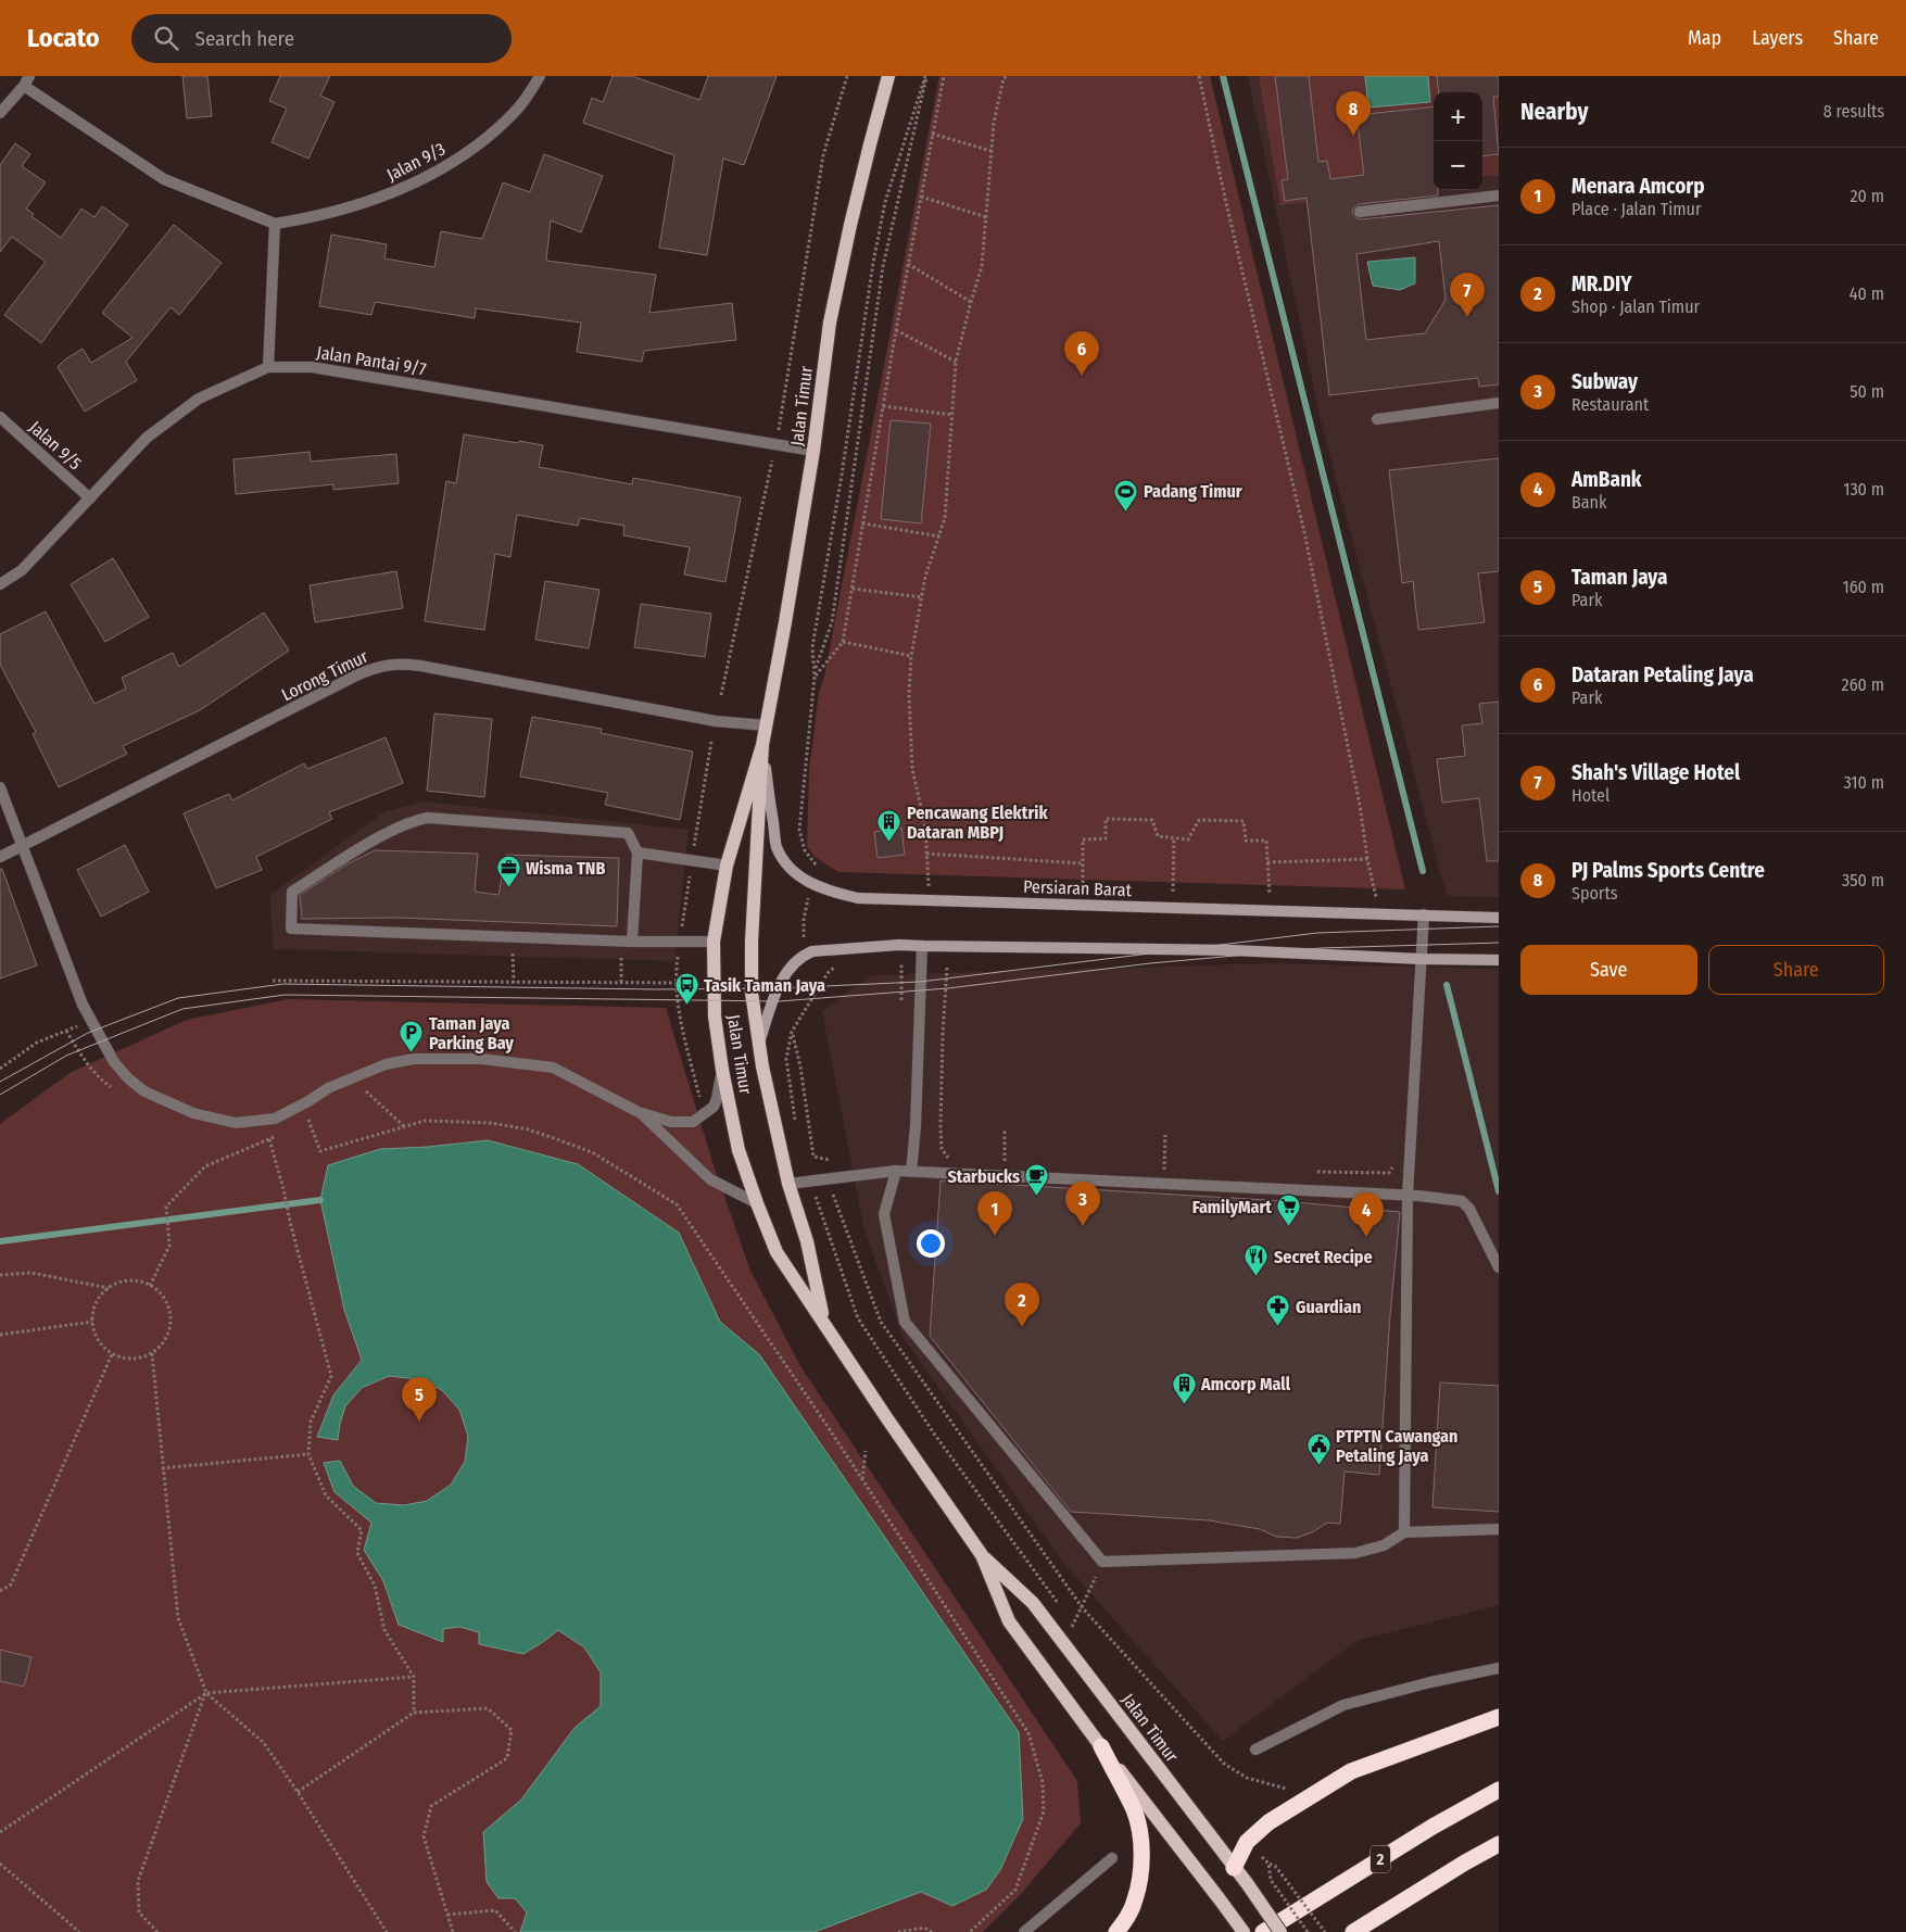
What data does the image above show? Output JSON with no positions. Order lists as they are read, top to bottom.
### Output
{
  "streets": {
    "highway": ["2"],
    "main road": ["Jalan Timur"],
    "street": [
      "Jalan 9/3",
      "Jalan Pantai 9/7",
      "Jalan 9/5",
      "Lorong Timur",
      "Persiaran Barat"
    ]
  },
  "crossings": [
    ["Jalan Pantai 9/7", "Jalan Timur"],
    ["Jalan Pantai 9/7", "Jalan 9/5"],
    ["Jalan Timur", "Lorong Timur"],
    ["Jalan Timur", "Persiaran Barat"]
  ],
  "places": {
    "sports": ["Padang Timur"],
    "building": ["Pencawang Elektrik Dataran MBPJ", "Amcorp Mall"],
    "office": ["Wisma TNB"],
    "bus stop": ["Tasik Taman Jaya"],
    "parking": ["Taman Jaya Parking Bay"],
    "cafe": ["Starbucks"],
    "supermarket": ["FamilyMart"],
    "restaurant": ["Secret Recipe"],
    "pharmacy": ["Guardian"],
    "public building": ["PTPTN Cawangan Petaling Jaya"]
  },
  "page": {
    "header": "Locato",
    "search": "Search here",
    "nav": ["Map", "Layers", "Share"],
    "heading": ["Nearby", "8 results"],
    "pins": [
      "8",
      "7",
      "6",
      "3",
      "1",
      "4",
      "2",
      "5"
    ],
    "map_buttons": ["+", "−"],
    "list": [
      {
        "mark": "1",
        "name": "Menara Amcorp",
        "note": "Place · Jalan Timur",
        "value": "20 m"
      },
      {
        "mark": "2",
        "name": "MR.DIY",
        "note": "Shop · Jalan Timur",
        "value": "40 m"
      },
      {
        "mark": "3",
        "name": "Subway",
        "note": "Restaurant",
        "value": "50 m"
      },
      {
        "mark": "4",
        "name": "AmBank",
        "note": "Bank",
        "value": "130 m"
      },
      {
        "mark": "5",
        "name": "Taman Jaya",
        "note": "Park",
        "value": "160 m"
      },
      {
        "mark": "6",
        "name": "Dataran Petaling Jaya",
        "note": "Park",
        "value": "260 m"
      },
      {
        "mark": "7",
        "name": "Shah's Village Hotel",
        "note": "Hotel",
        "value": "310 m"
      },
      {
        "mark": "8",
        "name": "PJ Palms Sports Centre",
        "note": "Sports",
        "value": "350 m"
      }
    ],
    "buttons": ["Save", "Share"]
  }
}
